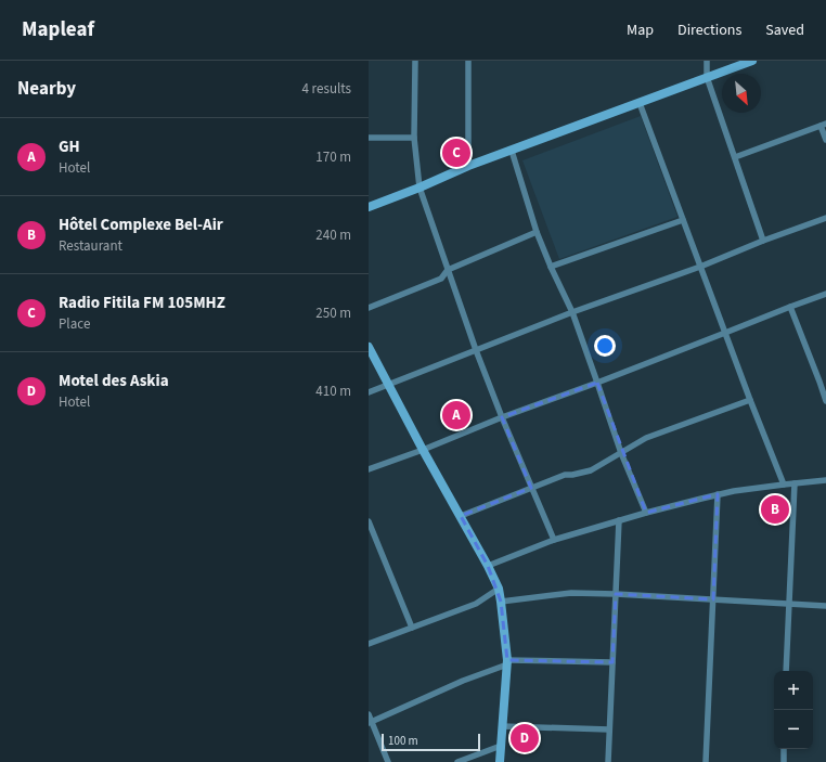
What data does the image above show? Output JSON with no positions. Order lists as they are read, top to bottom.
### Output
{
  "scale_bar": "100 m",
  "north": "bottom right",
  "page": {
    "header": "Mapleaf",
    "nav": ["Map", "Directions", "Saved"],
    "heading": ["Nearby", "4 results"],
    "list": [
      {
        "mark": "A",
        "name": "GH",
        "note": "Hotel",
        "value": "170 m"
      },
      {
        "mark": "B",
        "name": "Hôtel Complexe Bel-Air",
        "note": "Restaurant",
        "value": "240 m"
      },
      {
        "mark": "C",
        "name": "Radio Fitila FM 105MHZ",
        "note": "Place",
        "value": "250 m"
      },
      {
        "mark": "D",
        "name": "Motel des Askia",
        "note": "Hotel",
        "value": "410 m"
      }
    ],
    "pins": [
      "C",
      "A",
      "B",
      "D"
    ],
    "map_buttons": ["+", "−"],
    "scale": "100 m"
  }
}
